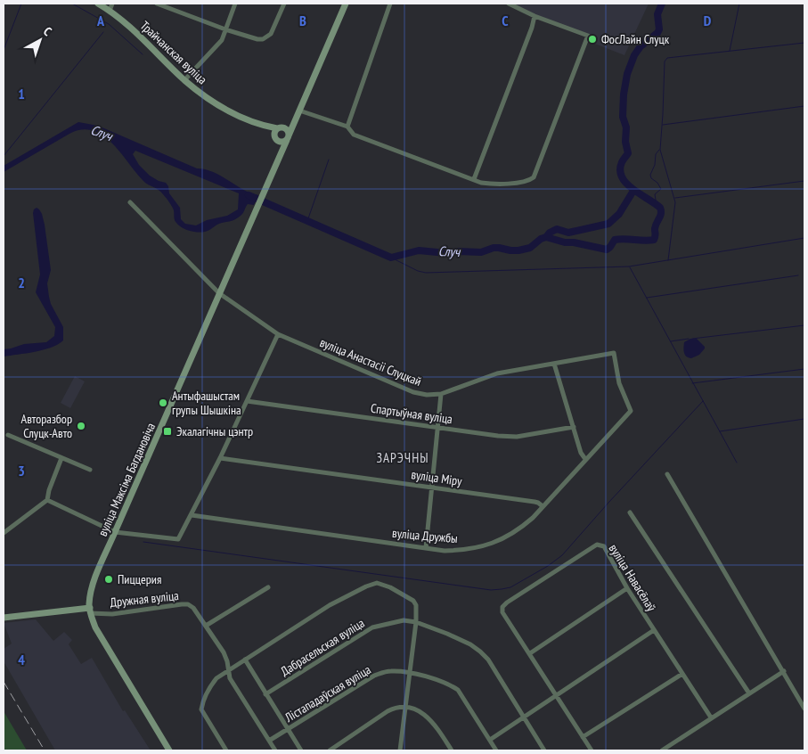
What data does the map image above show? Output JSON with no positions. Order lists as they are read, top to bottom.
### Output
{
  "streets": {
    "main road": ["Трайчанская вуліца", "вуліца Максіма Багдановіча"],
    "street": [
      "вуліца Анастасіі Слуцкай",
      "Спартыўная вуліца",
      "вуліца Міру",
      "вуліца Дружбы",
      "вуліца Навасёлаў",
      "Дружная вуліца",
      "Дабрасельская вуліца",
      "Лістападаўская вуліца"
    ]
  },
  "crossings": [
    ["Трайчанская вуліца", "вуліца Максіма Багдановіча"],
    ["вуліца Анастасіі Слуцкай", "вуліца Максіма Багдановіча"],
    ["вуліца Анастасіі Слуцкай", "вуліца Дружбы"],
    ["вуліца Міру", "вуліца Дружбы"],
    ["вуліца Максіма Багдановіча", "Дружная вуліца"],
    ["Дружная вуліца", "Лістападаўская вуліца"]
  ],
  "districts": ["ЗАРЭЧНЫ"],
  "water": ["Случ"],
  "places": {
    "other": [
      "ФосЛайн Слуцк",
      "Антыфашыстам групы Шышкіна",
      "Авторазбор Слуцк-Авто",
      "Пиццерия"
    ],
    "transit": ["Экалагічны цэнтр"]
  },
  "north": "top right",
  "grid": {
    "columns": [
      "A",
      "B",
      "C",
      "D"
    ],
    "rows": [
      "1",
      "2",
      "3",
      "4"
    ]
  }
}
